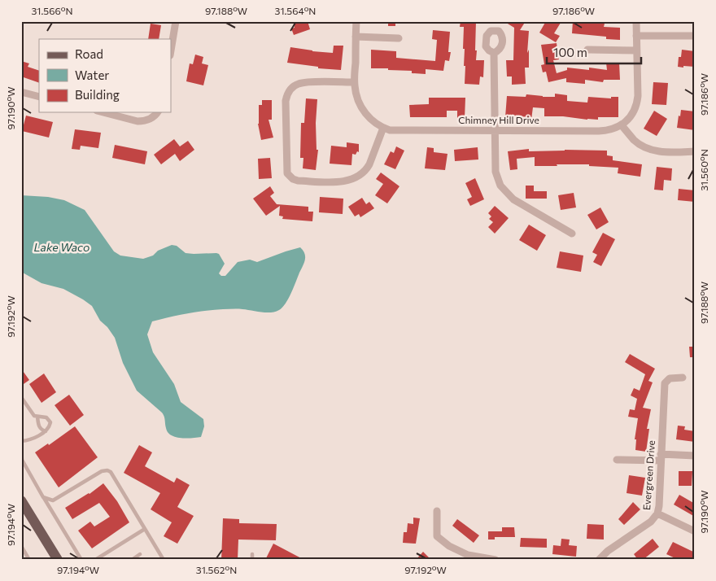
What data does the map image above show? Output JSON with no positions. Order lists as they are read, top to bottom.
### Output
{
  "streets": {
    "street": ["Chimney Hill Drive", "Evergreen Drive"]
  },
  "water": ["Lake Waco"],
  "legend": ["Road", "Water", "Building"],
  "scale_bar": "100 m",
  "coordinates": [
    "31.566°N",
    "97.188°W",
    "31.564°N",
    "97.186°W",
    "97.190°W",
    "31.560°N",
    "97.192°W",
    "97.194°W",
    "31.562°N"
  ]
}
